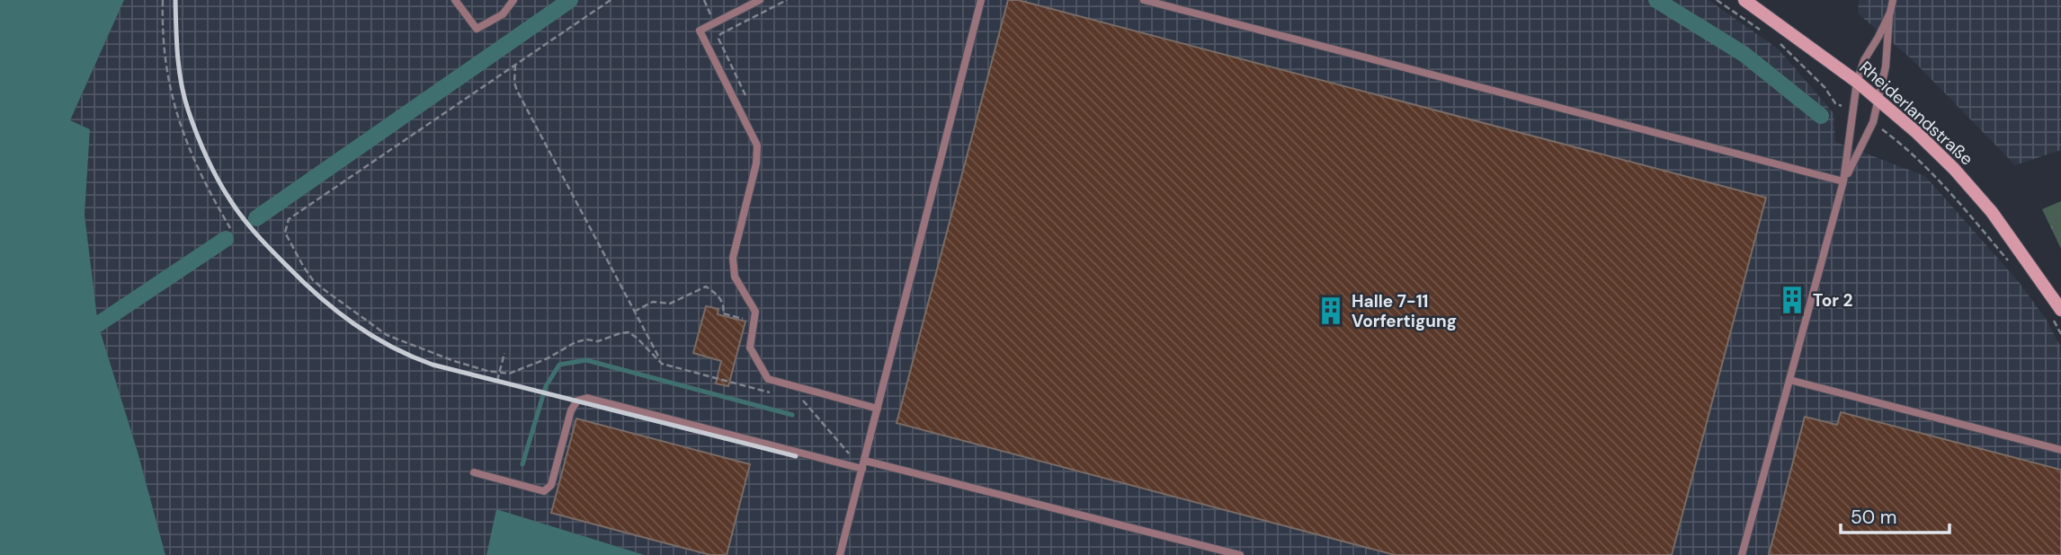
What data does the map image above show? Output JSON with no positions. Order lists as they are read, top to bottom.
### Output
{
  "streets": {
    "main road": ["Rheiderlandstraße"]
  },
  "places": {
    "building": ["Tor 2", "Halle 7-11 Vorfertigung"]
  },
  "scale_bar": "50 m"
}
